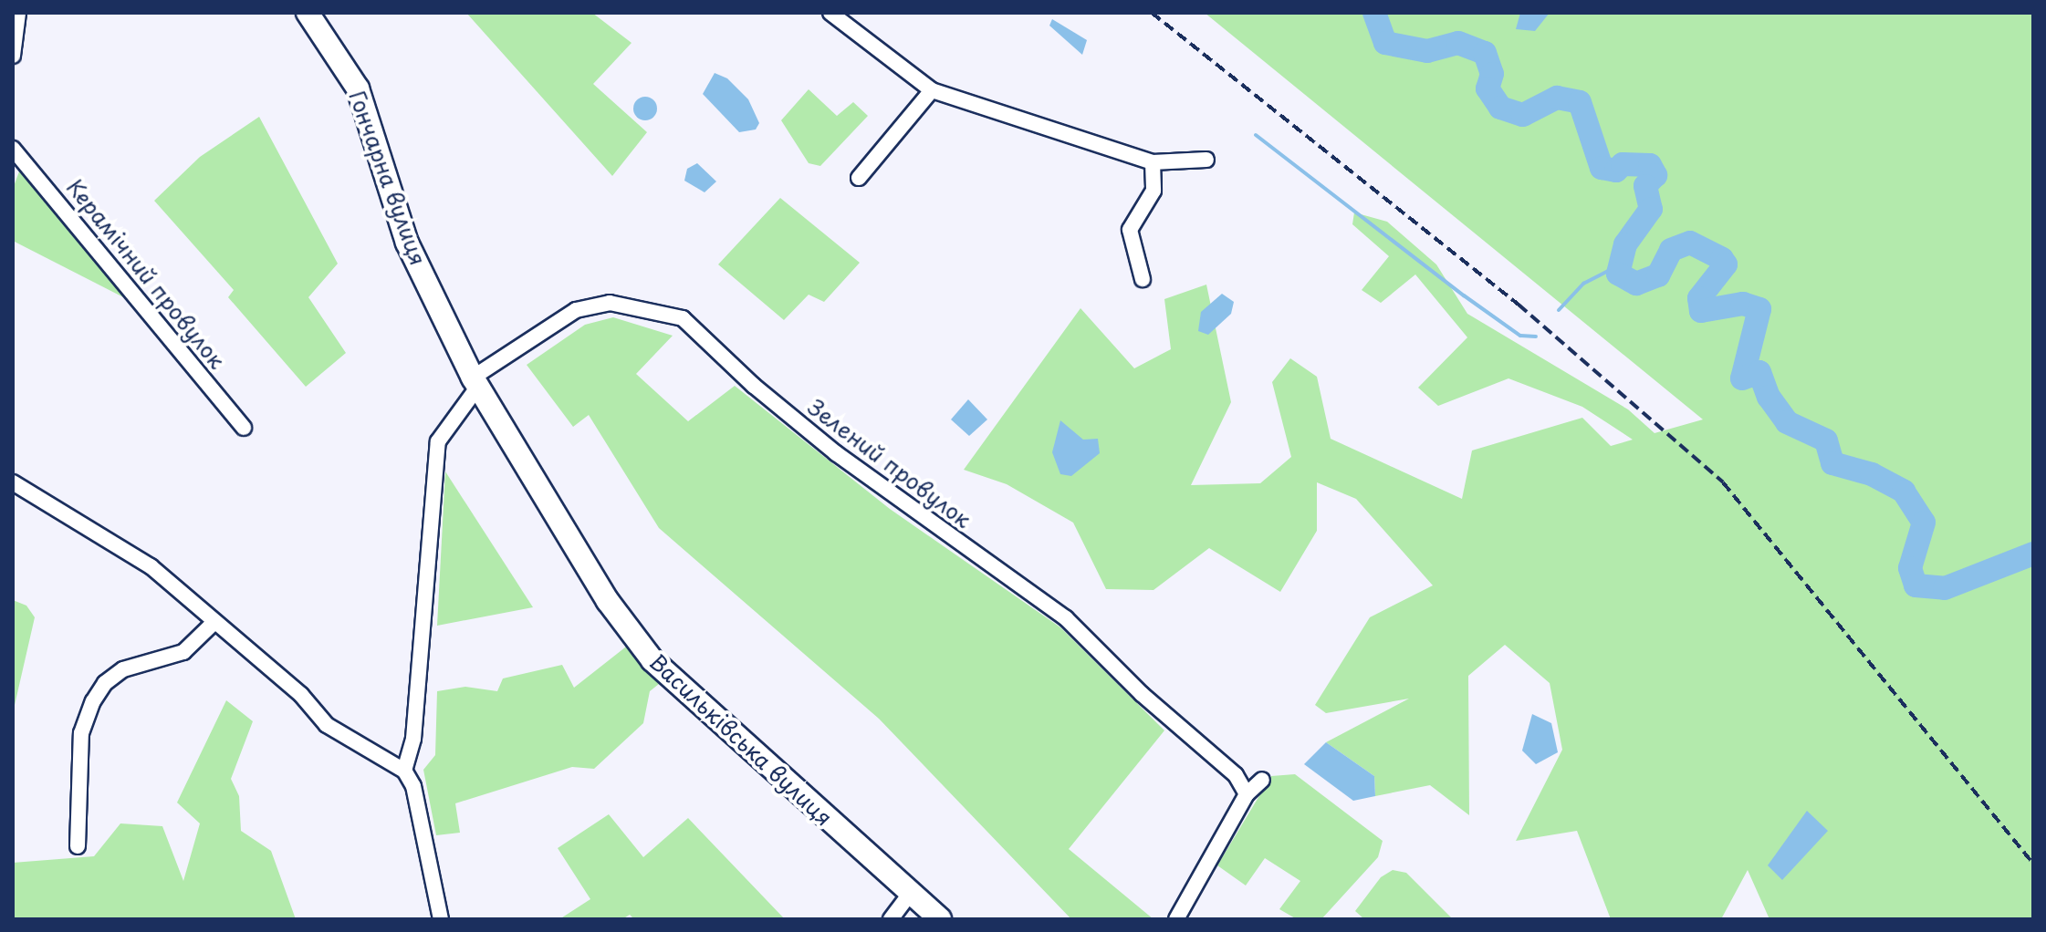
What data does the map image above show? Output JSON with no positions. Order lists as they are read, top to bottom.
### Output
{
  "streets": {
    "street": [
      "Гончарна вулиця",
      "Керамічний провулок",
      "Зелений провулок",
      "Васильківська вулиця"
    ]
  },
  "crossings": [
    ["Гончарна вулиця", "Зелений провулок"],
    ["Гончарна вулиця", "Васильківська вулиця"],
    ["Зелений провулок", "Васильківська вулиця"]
  ]
}
